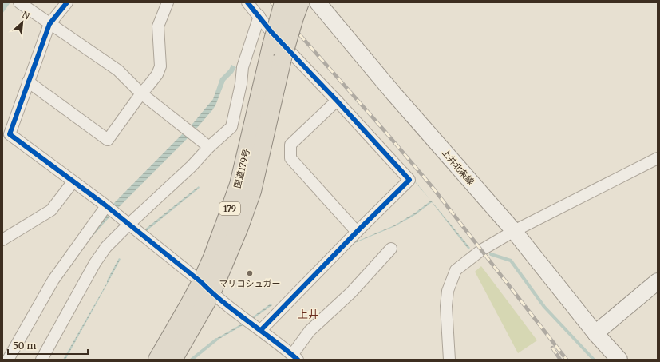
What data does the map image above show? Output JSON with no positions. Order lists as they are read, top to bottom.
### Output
{
  "streets": {
    "highway": ["国道179号", "179"],
    "main road": ["上井北条線"]
  },
  "districts": ["上井"],
  "places": ["マリコシュガー"],
  "scale_bar": "50 m",
  "north": "top right"
}
